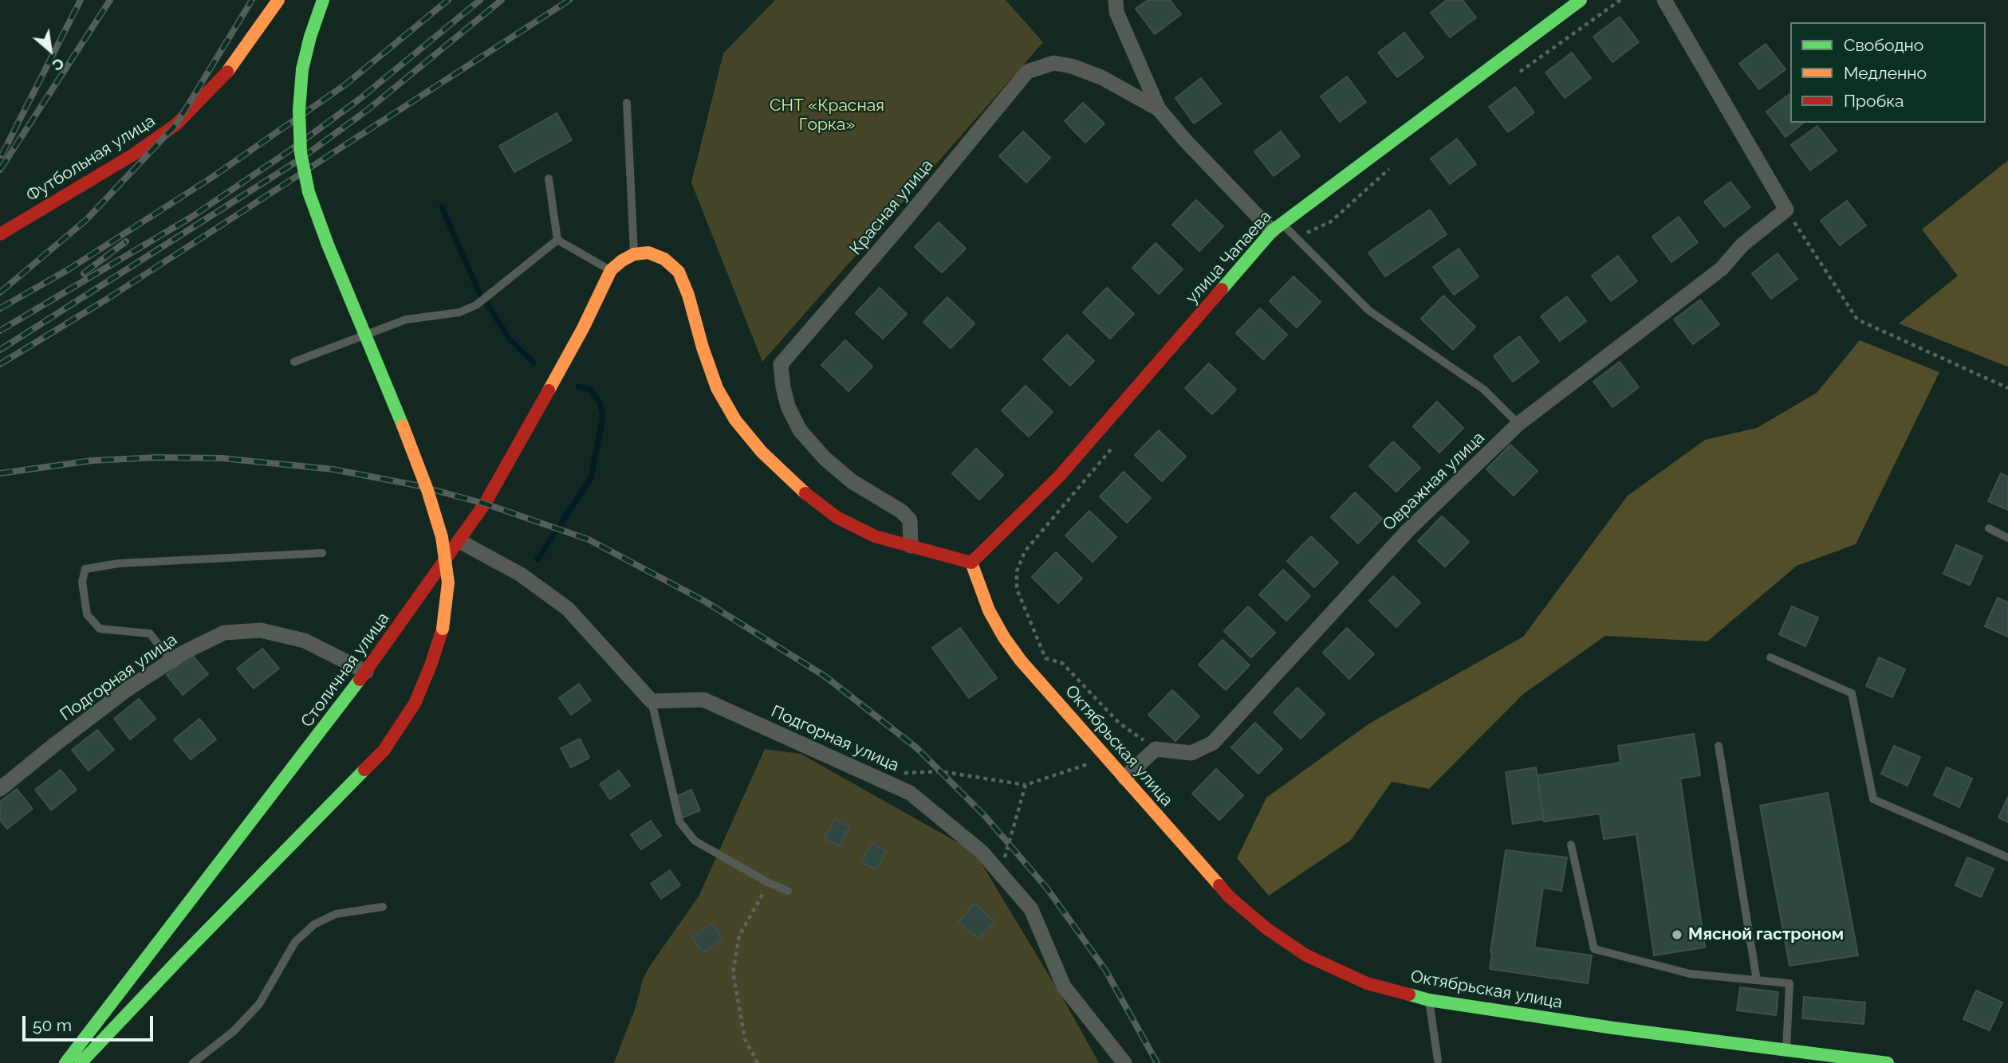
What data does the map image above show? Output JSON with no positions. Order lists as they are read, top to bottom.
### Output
{
  "streets": {
    "street": [
      "Футбольная улица",
      "Красная улица",
      "улица Чапаева",
      "Овражная улица",
      "Столичная улица",
      "Подгорная улица",
      "Октябрьская улица"
    ]
  },
  "crossings": [
    ["улица Чапаева", "Октябрьская улица"],
    ["Столичная улица", "Подгорная улица"]
  ],
  "parks": ["СНТ «Красная Горка»"],
  "places": ["Мясной гастроном"],
  "legend": ["Свободно", "Медленно", "Пробка"],
  "scale_bar": "50 m",
  "north": "bottom right"
}
